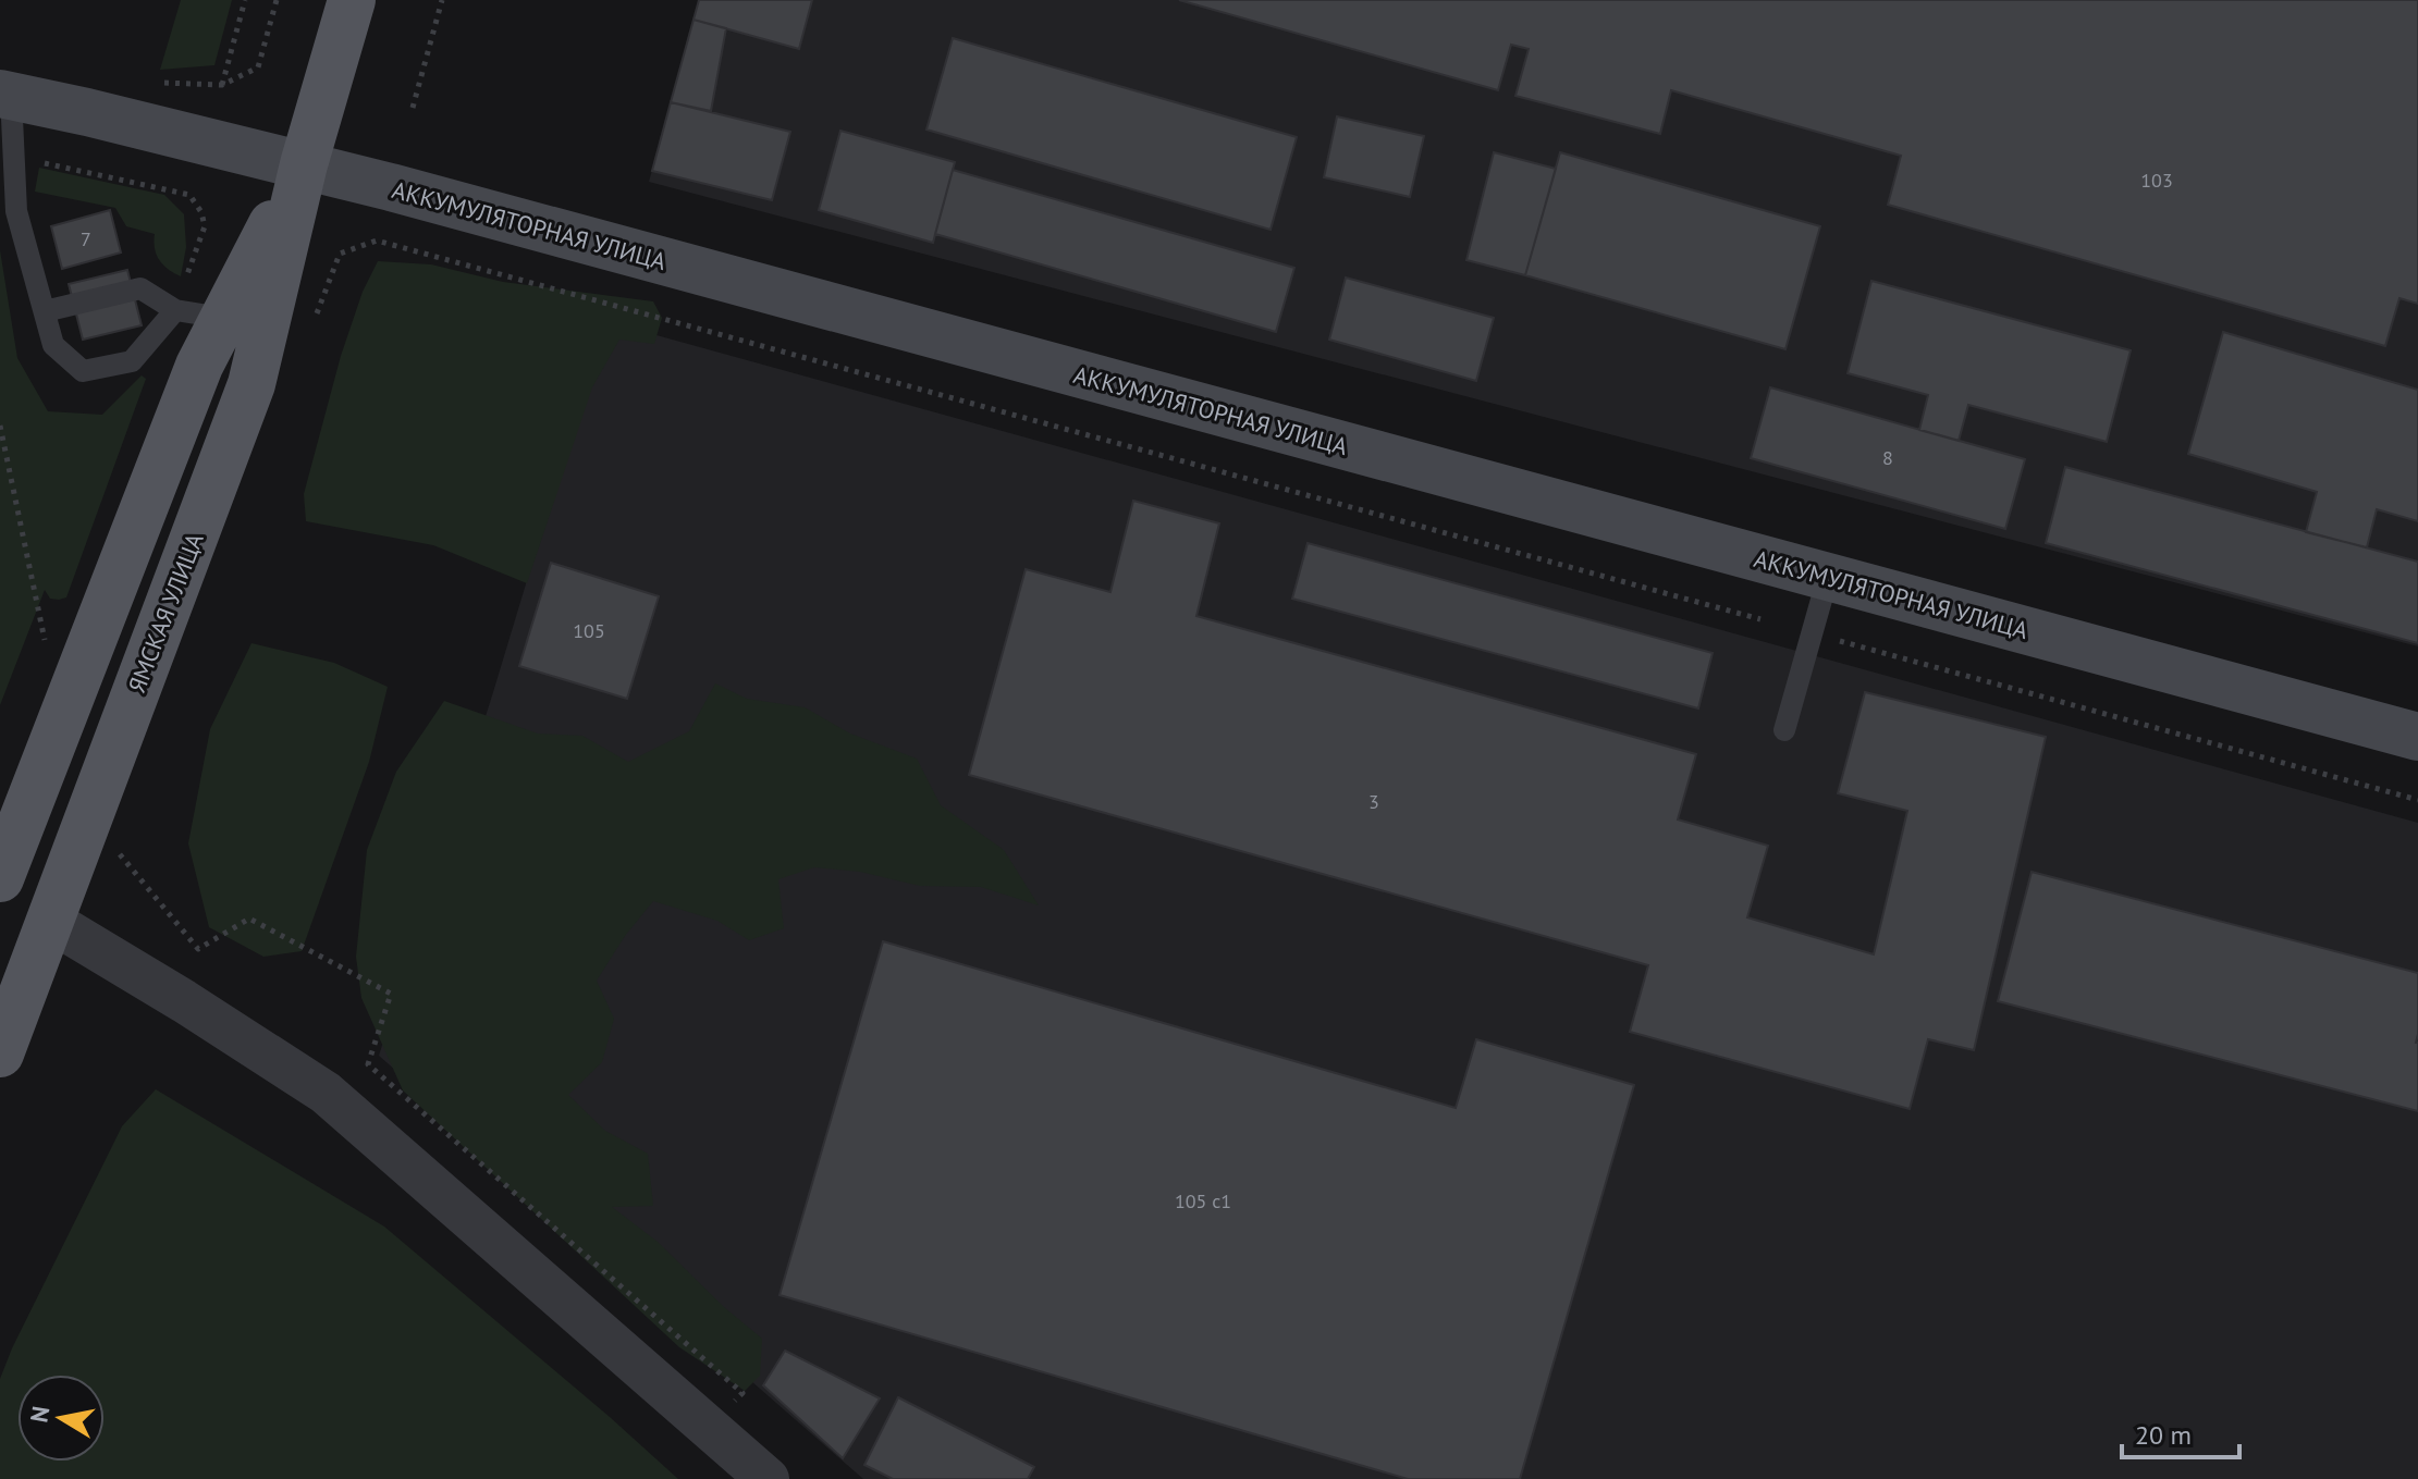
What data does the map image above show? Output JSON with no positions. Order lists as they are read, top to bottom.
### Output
{
  "streets": {
    "main road": ["ЯМСКАЯ УЛИЦА"],
    "street": ["АККУМУЛЯТОРНАЯ УЛИЦА"]
  },
  "crossings": [
    ["АККУМУЛЯТОРНАЯ УЛИЦА", "ЯМСКАЯ УЛИЦА"]
  ],
  "house_numbers": [
    "103",
    "7",
    "8",
    "105",
    "3",
    "105 c1"
  ],
  "scale_bar": "20 m",
  "north": "left"
}
